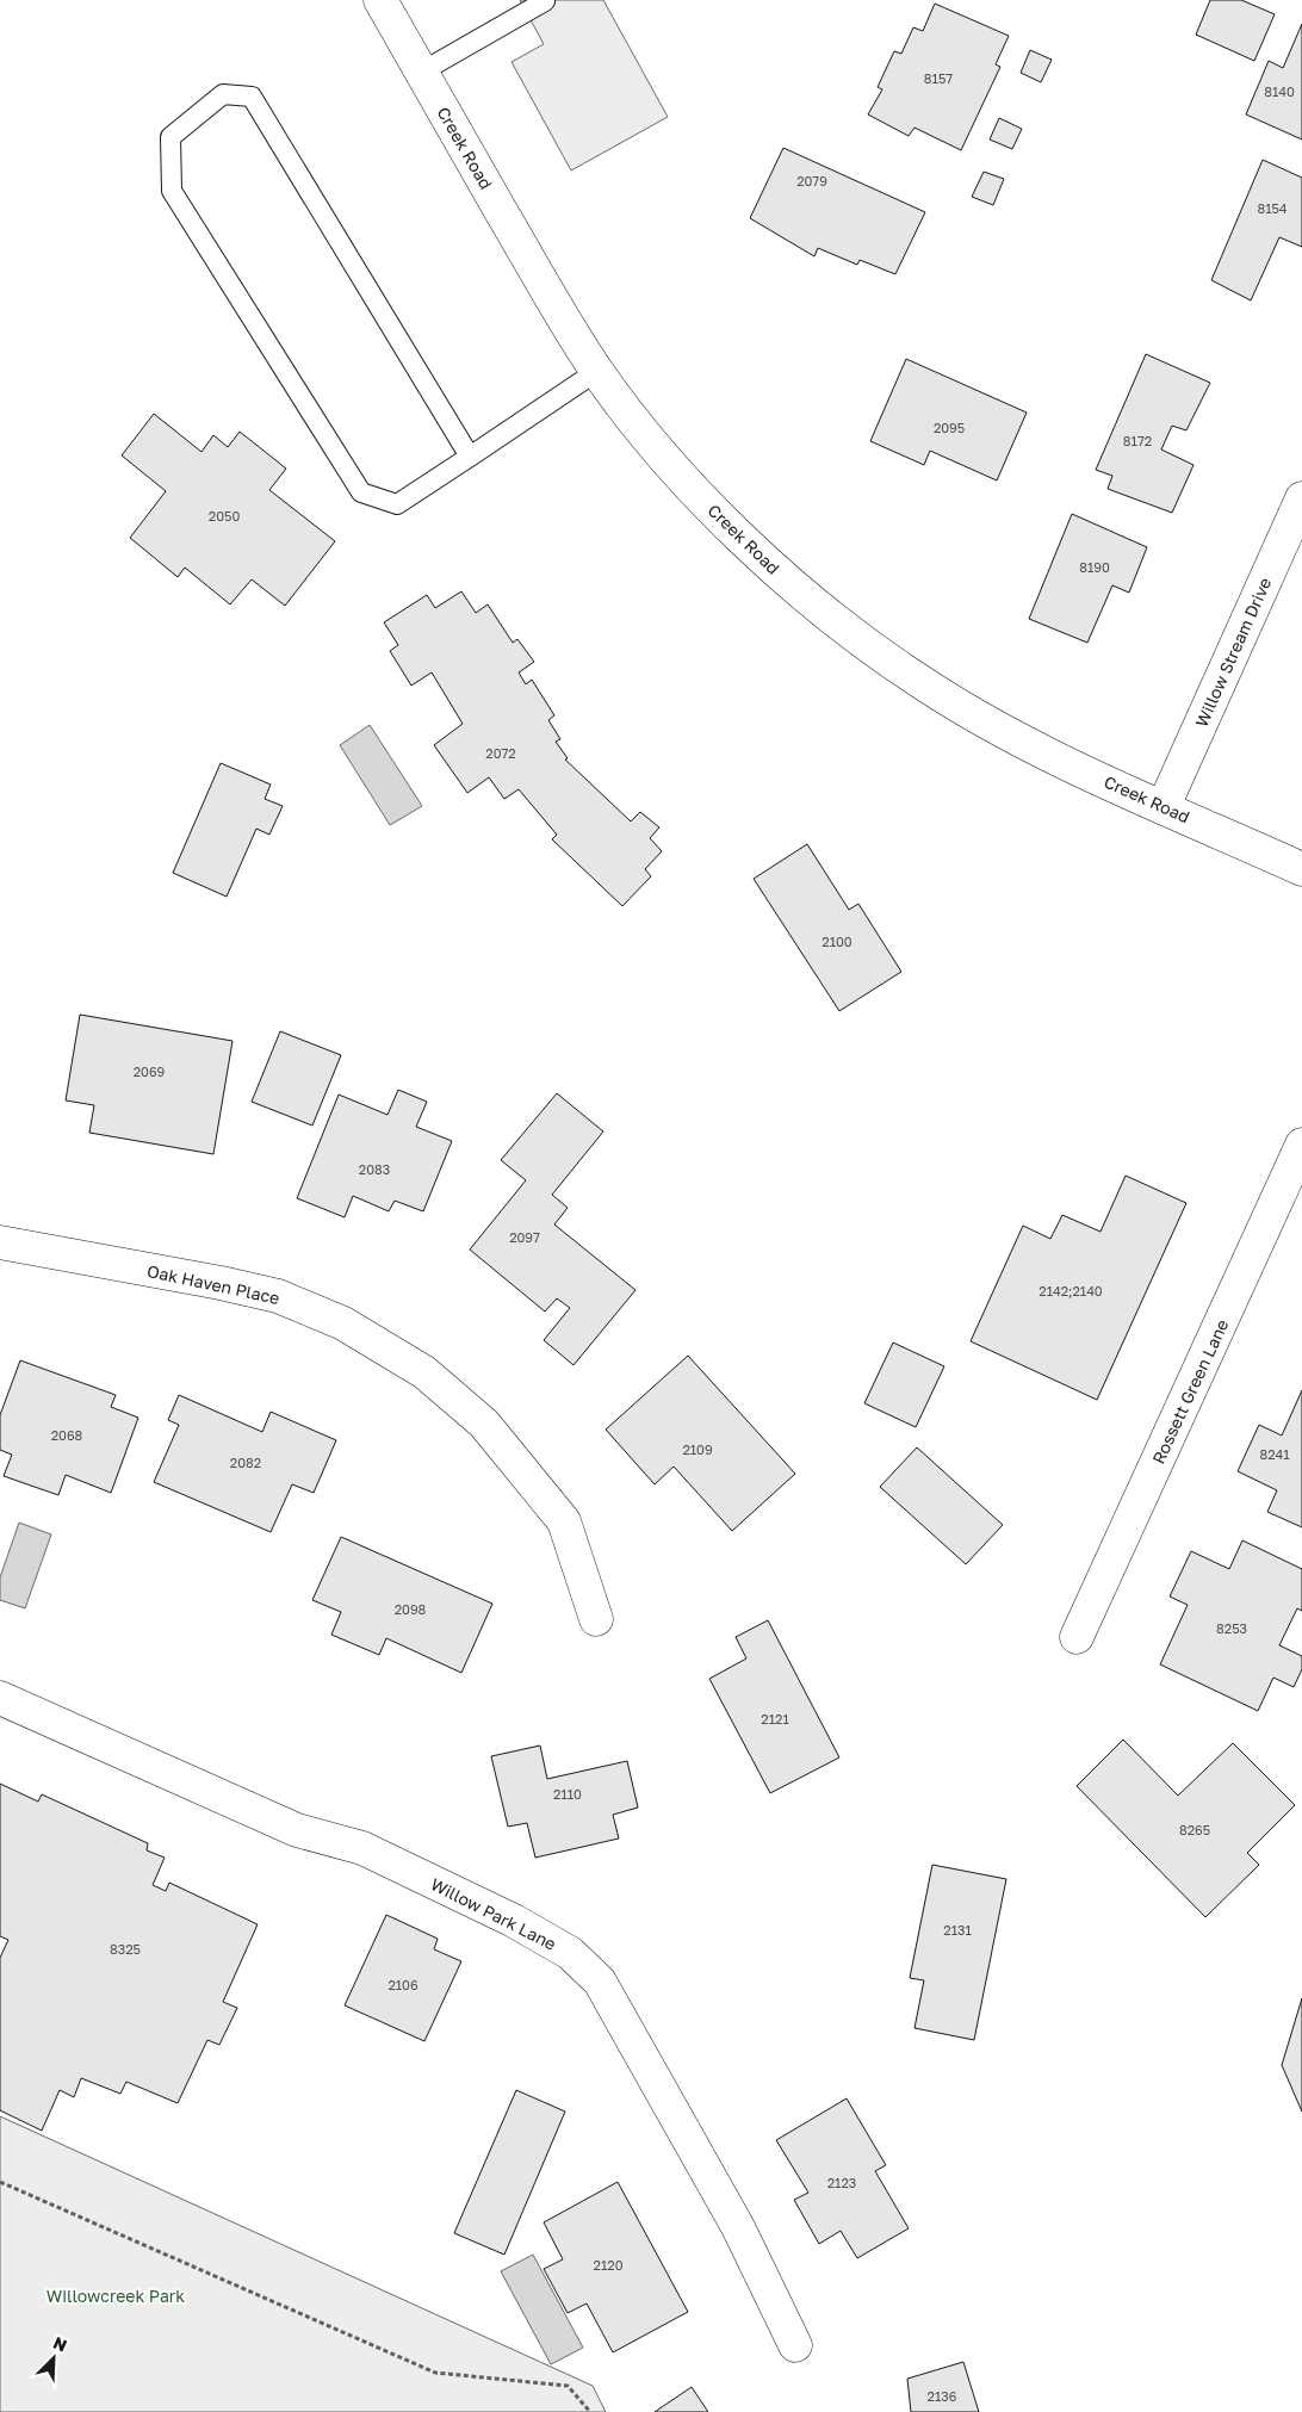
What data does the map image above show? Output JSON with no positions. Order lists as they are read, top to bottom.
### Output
{
  "streets": {
    "street": [
      "Creek Road",
      "Willow Stream Drive",
      "Oak Haven Place",
      "Rossett Green Lane",
      "Willow Park Lane"
    ]
  },
  "crossings": [
    ["Creek Road", "Willow Stream Drive"]
  ],
  "parks": ["Willowcreek Park"],
  "house_numbers": [
    "8157",
    "8140",
    "2079",
    "8154",
    "2095",
    "8172",
    "2050",
    "8190",
    "2072",
    "2100",
    "2069",
    "2083",
    "2097",
    "2142;2140",
    "2068",
    "2109",
    "8241",
    "2082",
    "2098",
    "8253",
    "2121",
    "2110",
    "8265",
    "2131",
    "8325",
    "2106",
    "2123",
    "2120",
    "2136"
  ],
  "north": "top right"
}
